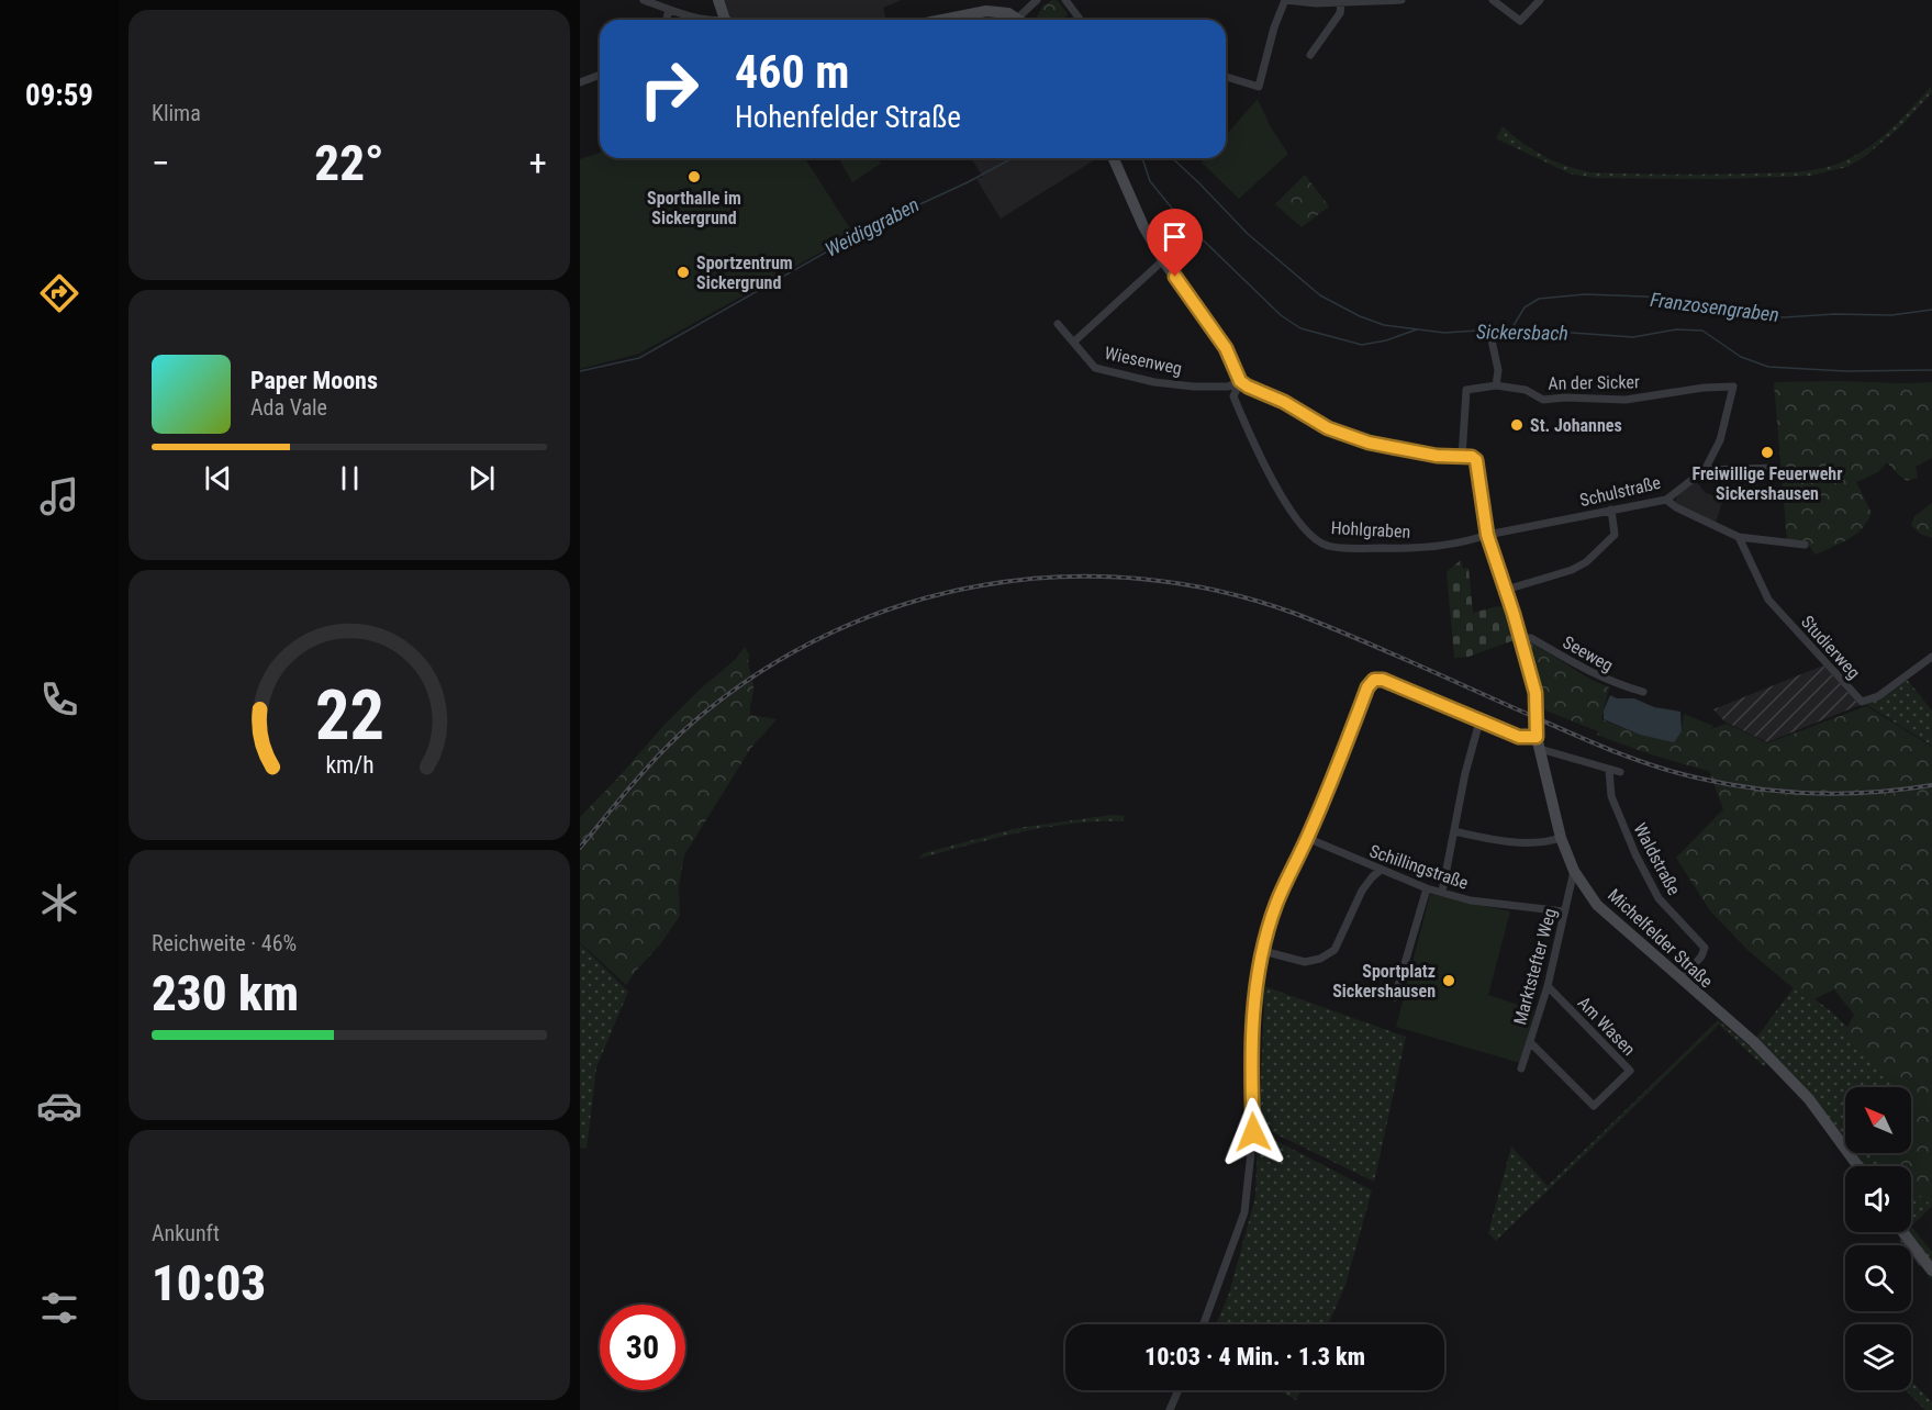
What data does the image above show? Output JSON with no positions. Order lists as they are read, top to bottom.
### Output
{
  "streets": {
    "street": [
      "Wiesenweg",
      "An der Sicker",
      "Schulstraße",
      "Hohlgraben",
      "Studierweg",
      "Seeweg",
      "Waldstraße",
      "Schillingstraße",
      "Michelfelder Straße",
      "Marktstefter Weg",
      "Am Wasen"
    ]
  },
  "crossings": [
    ["Wiesenweg", "Hohlgraben"],
    ["An der Sicker", "Schulstraße"],
    ["Schulstraße", "Hohlgraben"],
    ["Schulstraße", "Michelfelder Straße"],
    ["Hohlgraben", "Michelfelder Straße"],
    ["Seeweg", "Michelfelder Straße"],
    ["Waldstraße", "Michelfelder Straße"],
    ["Schillingstraße", "Marktstefter Weg"],
    ["Michelfelder Straße", "Marktstefter Weg"],
    ["Marktstefter Weg", "Am Wasen"]
  ],
  "water": ["Weidiggraben", "Franzosengraben", "Sickersbach"],
  "places": [
    "Sporthalle im Sickergrund",
    "Sportzentrum Sickergrund",
    "St. Johannes",
    "Freiwillige Feuerwehr Sickershausen",
    "Sportplatz Sickershausen"
  ],
  "north": "top left",
  "page": {
    "tabs": "09:59",
    "tile": [
      "Klima",
      ["Reichweite · 46%", "230 km"],
      ["Ankunft", "10:03"]
    ],
    "turn": ["460 m", "Hohenfelder Straße"],
    "heat": ["−", "22°", "+"],
    "song": ["Paper Moons", "Ada Vale"],
    "limit": "30",
    "trip": "10:03 · 4 Min. · 1.3 km",
    "gauge": ["22", "km/h"]
  }
}
